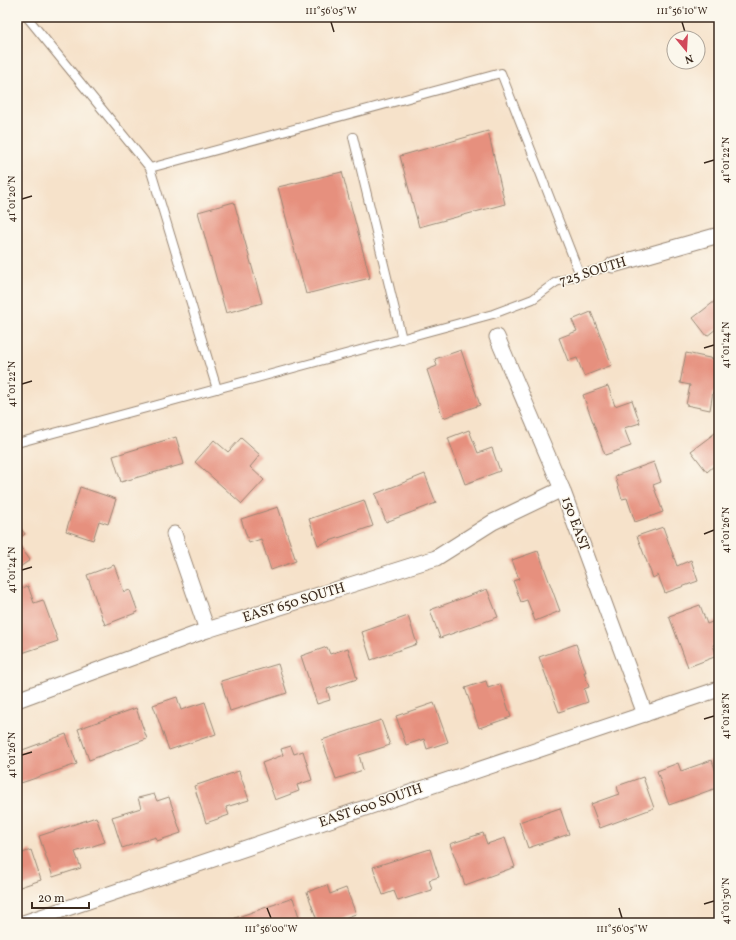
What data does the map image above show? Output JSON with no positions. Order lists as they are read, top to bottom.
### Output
{
  "streets": {
    "street": [
      "725 SOUTH",
      "150 EAST",
      "EAST 650 SOUTH",
      "EAST 600 SOUTH"
    ]
  },
  "crossings": [
    ["150 EAST", "EAST 650 SOUTH"],
    ["150 EAST", "EAST 600 SOUTH"]
  ],
  "scale_bar": "20 m",
  "north": "bottom",
  "coordinates": [
    "111°56'05\"W",
    "111°56'10\"W",
    "41°01'22\"N",
    "41°01'20\"N",
    "41°01'24\"N",
    "41°01'26\"N",
    "41°01'28\"N",
    "41°01'30\"N",
    "111°56'00\"W"
  ]
}
